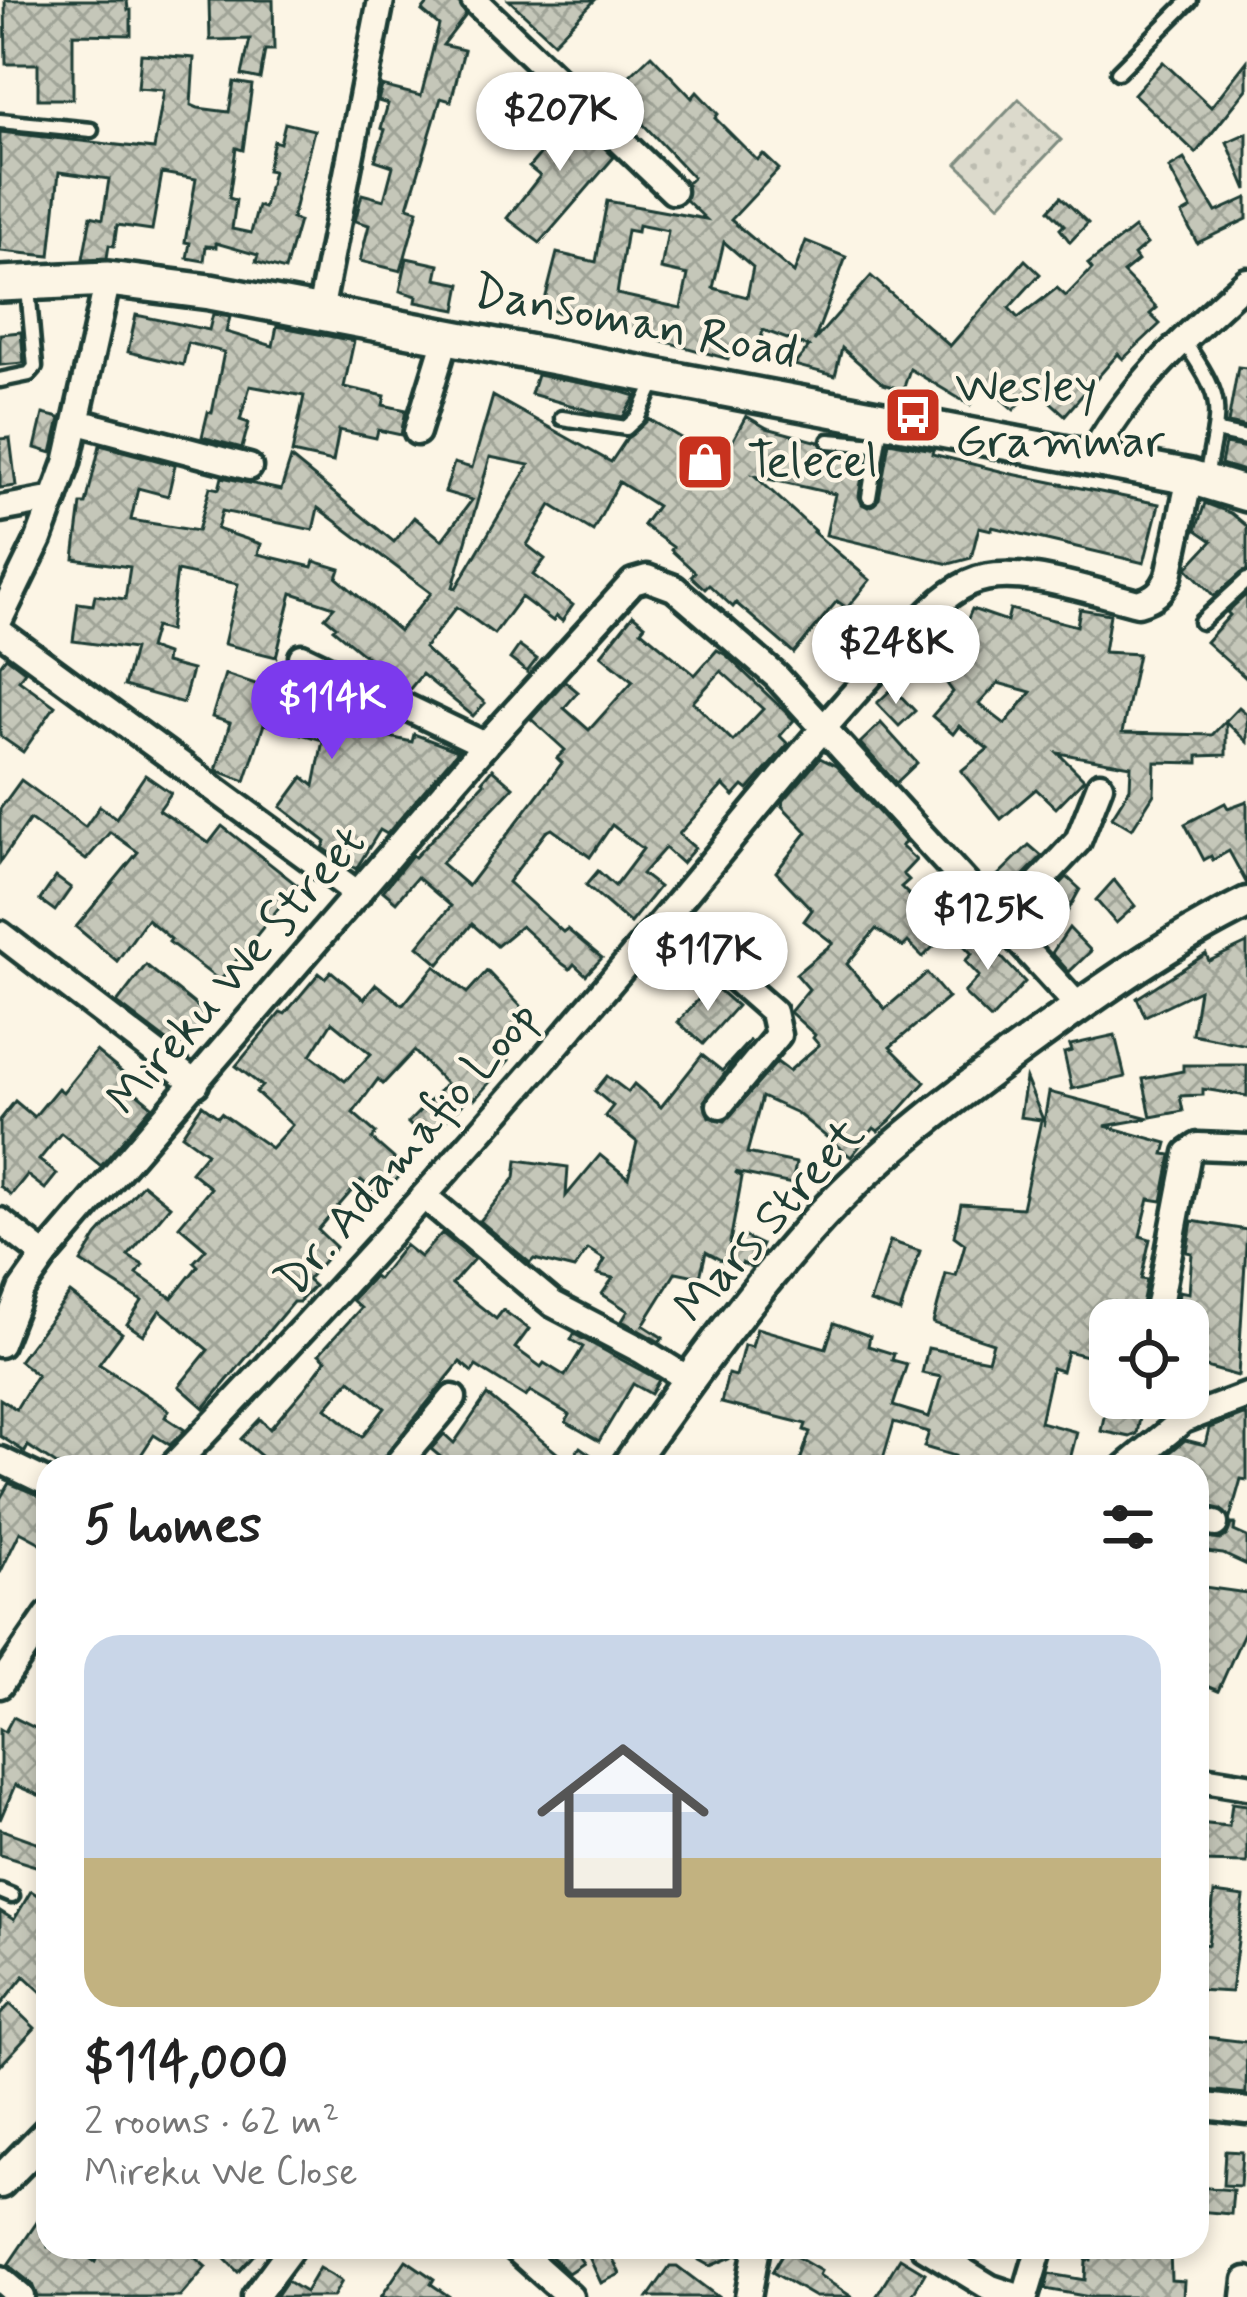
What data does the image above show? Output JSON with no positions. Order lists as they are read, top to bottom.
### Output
{
  "streets": {
    "main road": ["Dansoman Road"],
    "street": ["Mireku We Street", "Dr. Adamafio Loop", "Mars Street"]
  },
  "crossings": [
    ["Dansoman Road", "Dr. Adamafio Loop"],
    ["Mireku We Street", "Dr. Adamafio Loop"],
    ["Mireku We Street", "Mars Street"]
  ],
  "places": {
    "bus stop": ["Wesley Grammar"],
    "shop": ["Telecel"]
  },
  "page": {
    "price": [
      "$207K",
      "$248K",
      "$114K",
      "$125K",
      "$117K"
    ],
    "heading": "5 homes",
    "list": [
      {
        "name": "$114,000",
        "note": "2 rooms · 62 m² · Mireku We Close"
      }
    ]
  }
}
